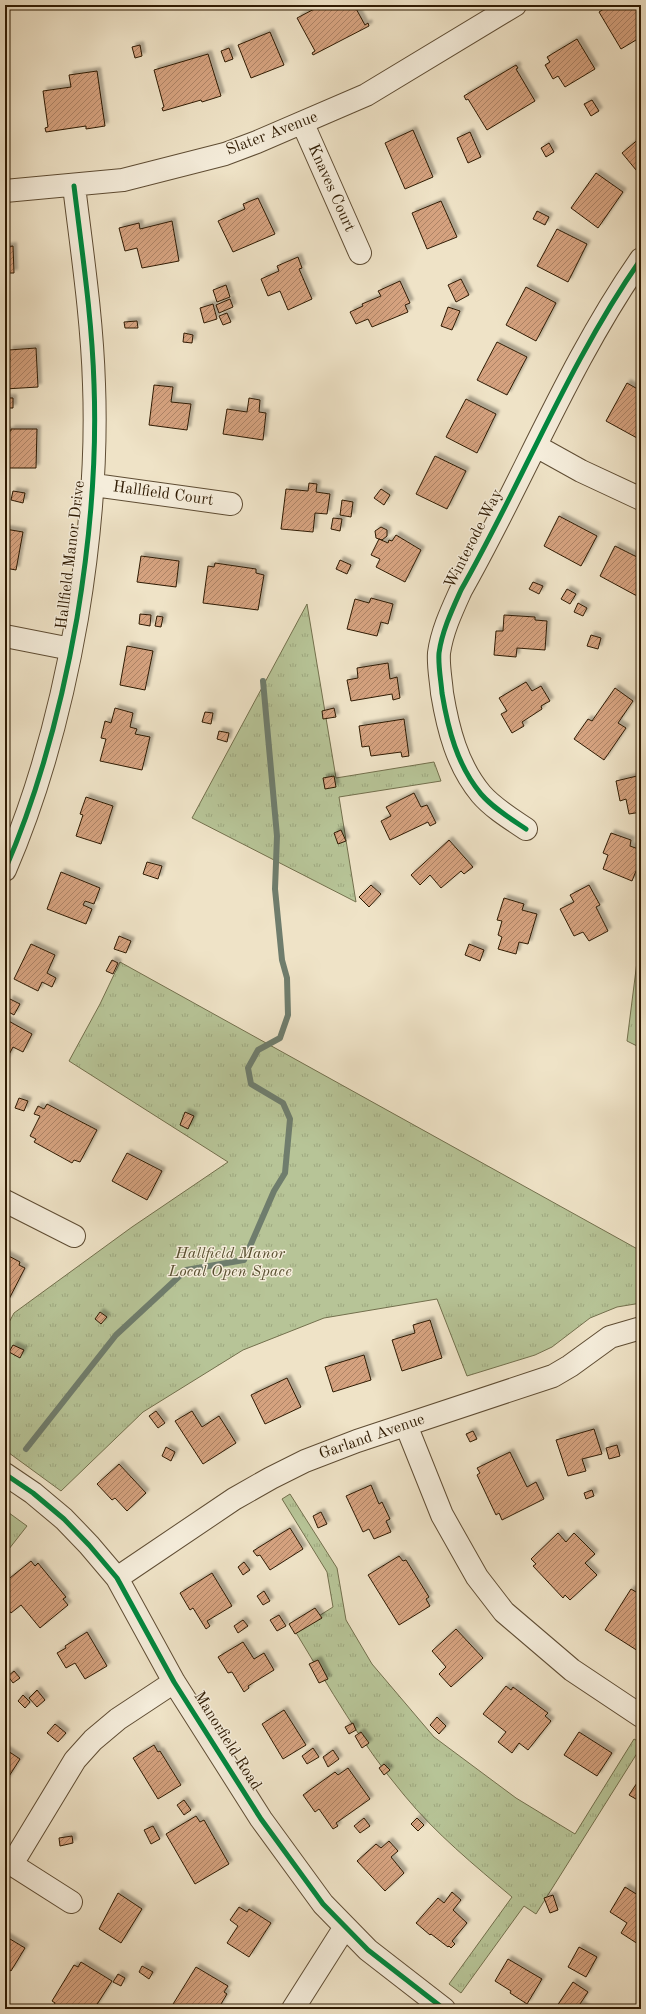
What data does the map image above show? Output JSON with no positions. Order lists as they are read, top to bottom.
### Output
{
  "streets": {
    "street": [
      "Slater Avenue",
      "Knaves Court",
      "Hallfield Court",
      "Winterode Way",
      "Hallfield Manor Drive",
      "Garland Avenue",
      "Manorfield Road"
    ]
  },
  "crossings": [
    ["Slater Avenue", "Knaves Court"],
    ["Slater Avenue", "Hallfield Manor Drive"],
    ["Hallfield Court", "Hallfield Manor Drive"],
    ["Garland Avenue", "Manorfield Road"]
  ],
  "parks": ["Hallfield Manor Local Open Space"]
}
